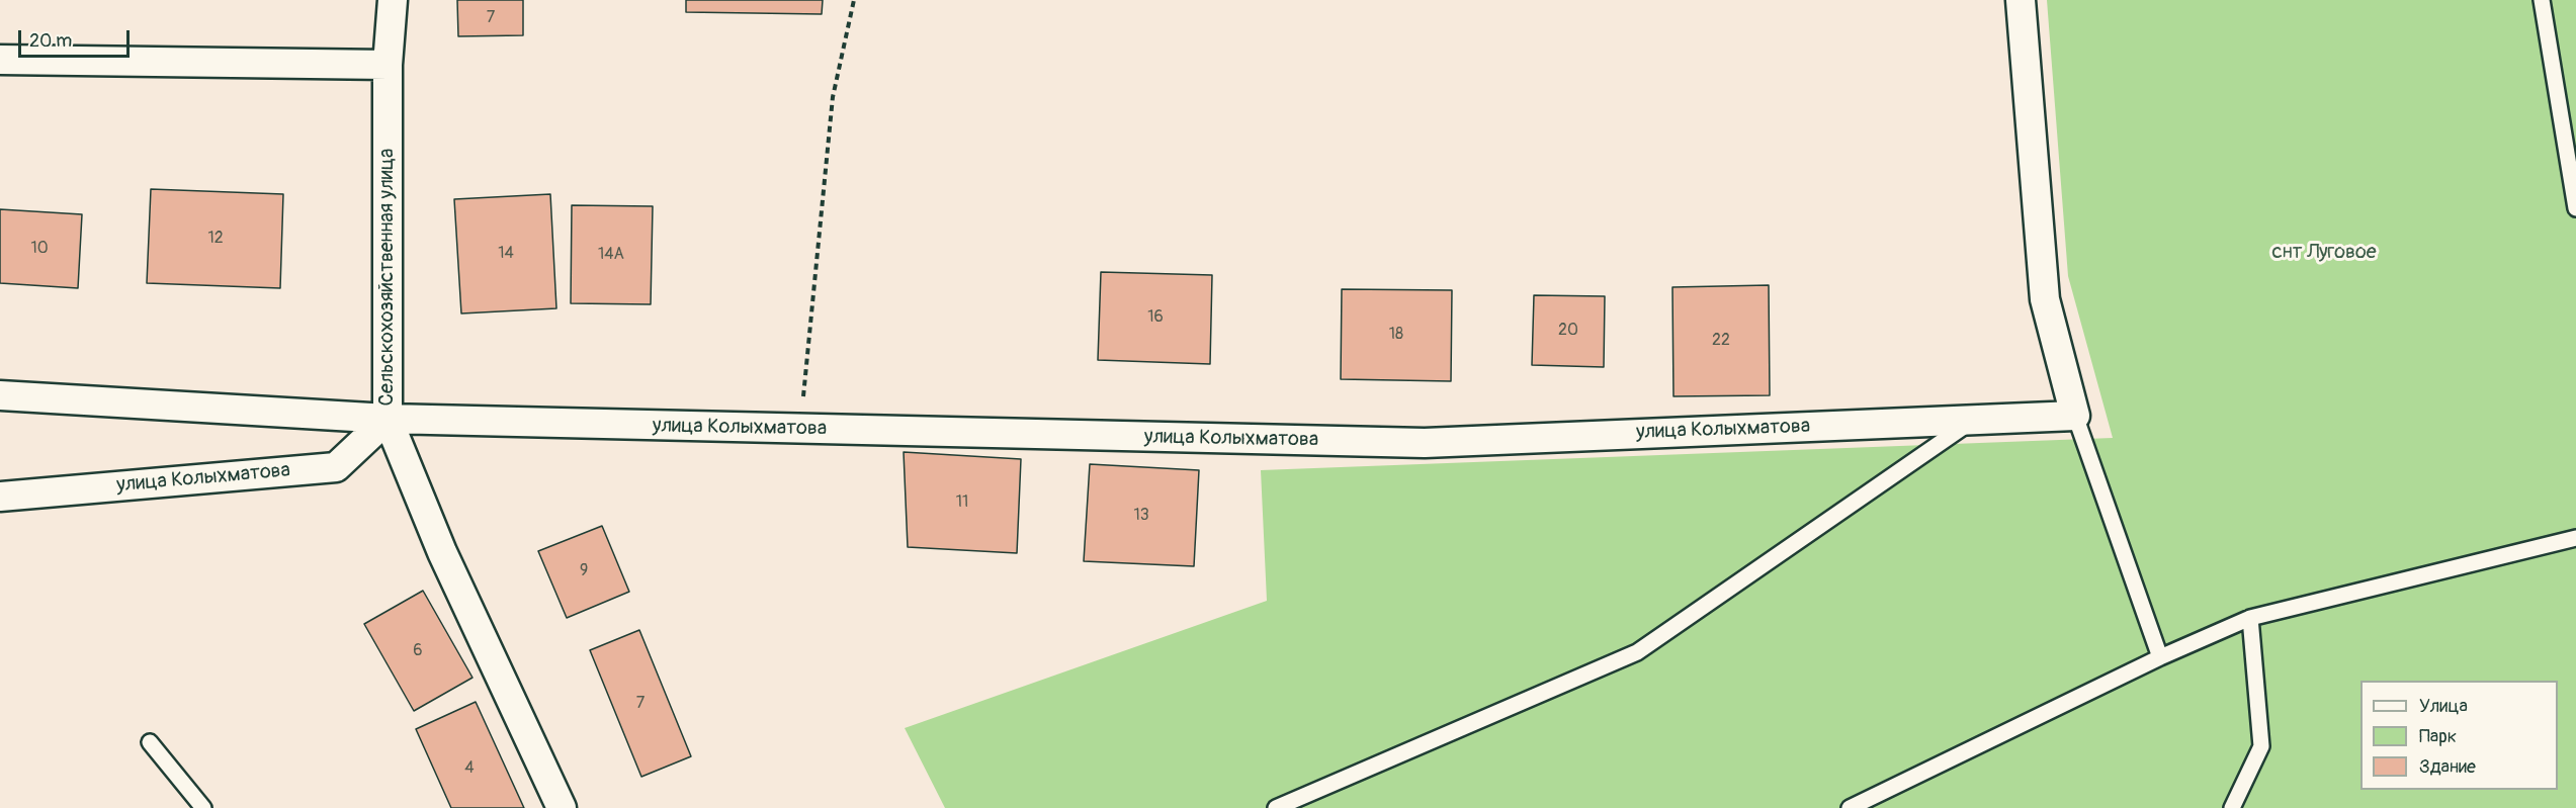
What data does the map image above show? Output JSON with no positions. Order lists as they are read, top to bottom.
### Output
{
  "streets": {
    "street": ["Сельскохозяйственная улица", "улица Колыхматова"]
  },
  "crossings": [
    ["Сельскохозяйственная улица", "улица Колыхматова"]
  ],
  "parks": ["снт Луговое"],
  "house_numbers": [
    "7",
    "12",
    "10",
    "14",
    "14А",
    "16",
    "20",
    "18",
    "22",
    "11",
    "13",
    "9",
    "6",
    "7",
    "4"
  ],
  "legend": ["Улица", "Парк", "Здание"],
  "scale_bar": "20 m"
}
